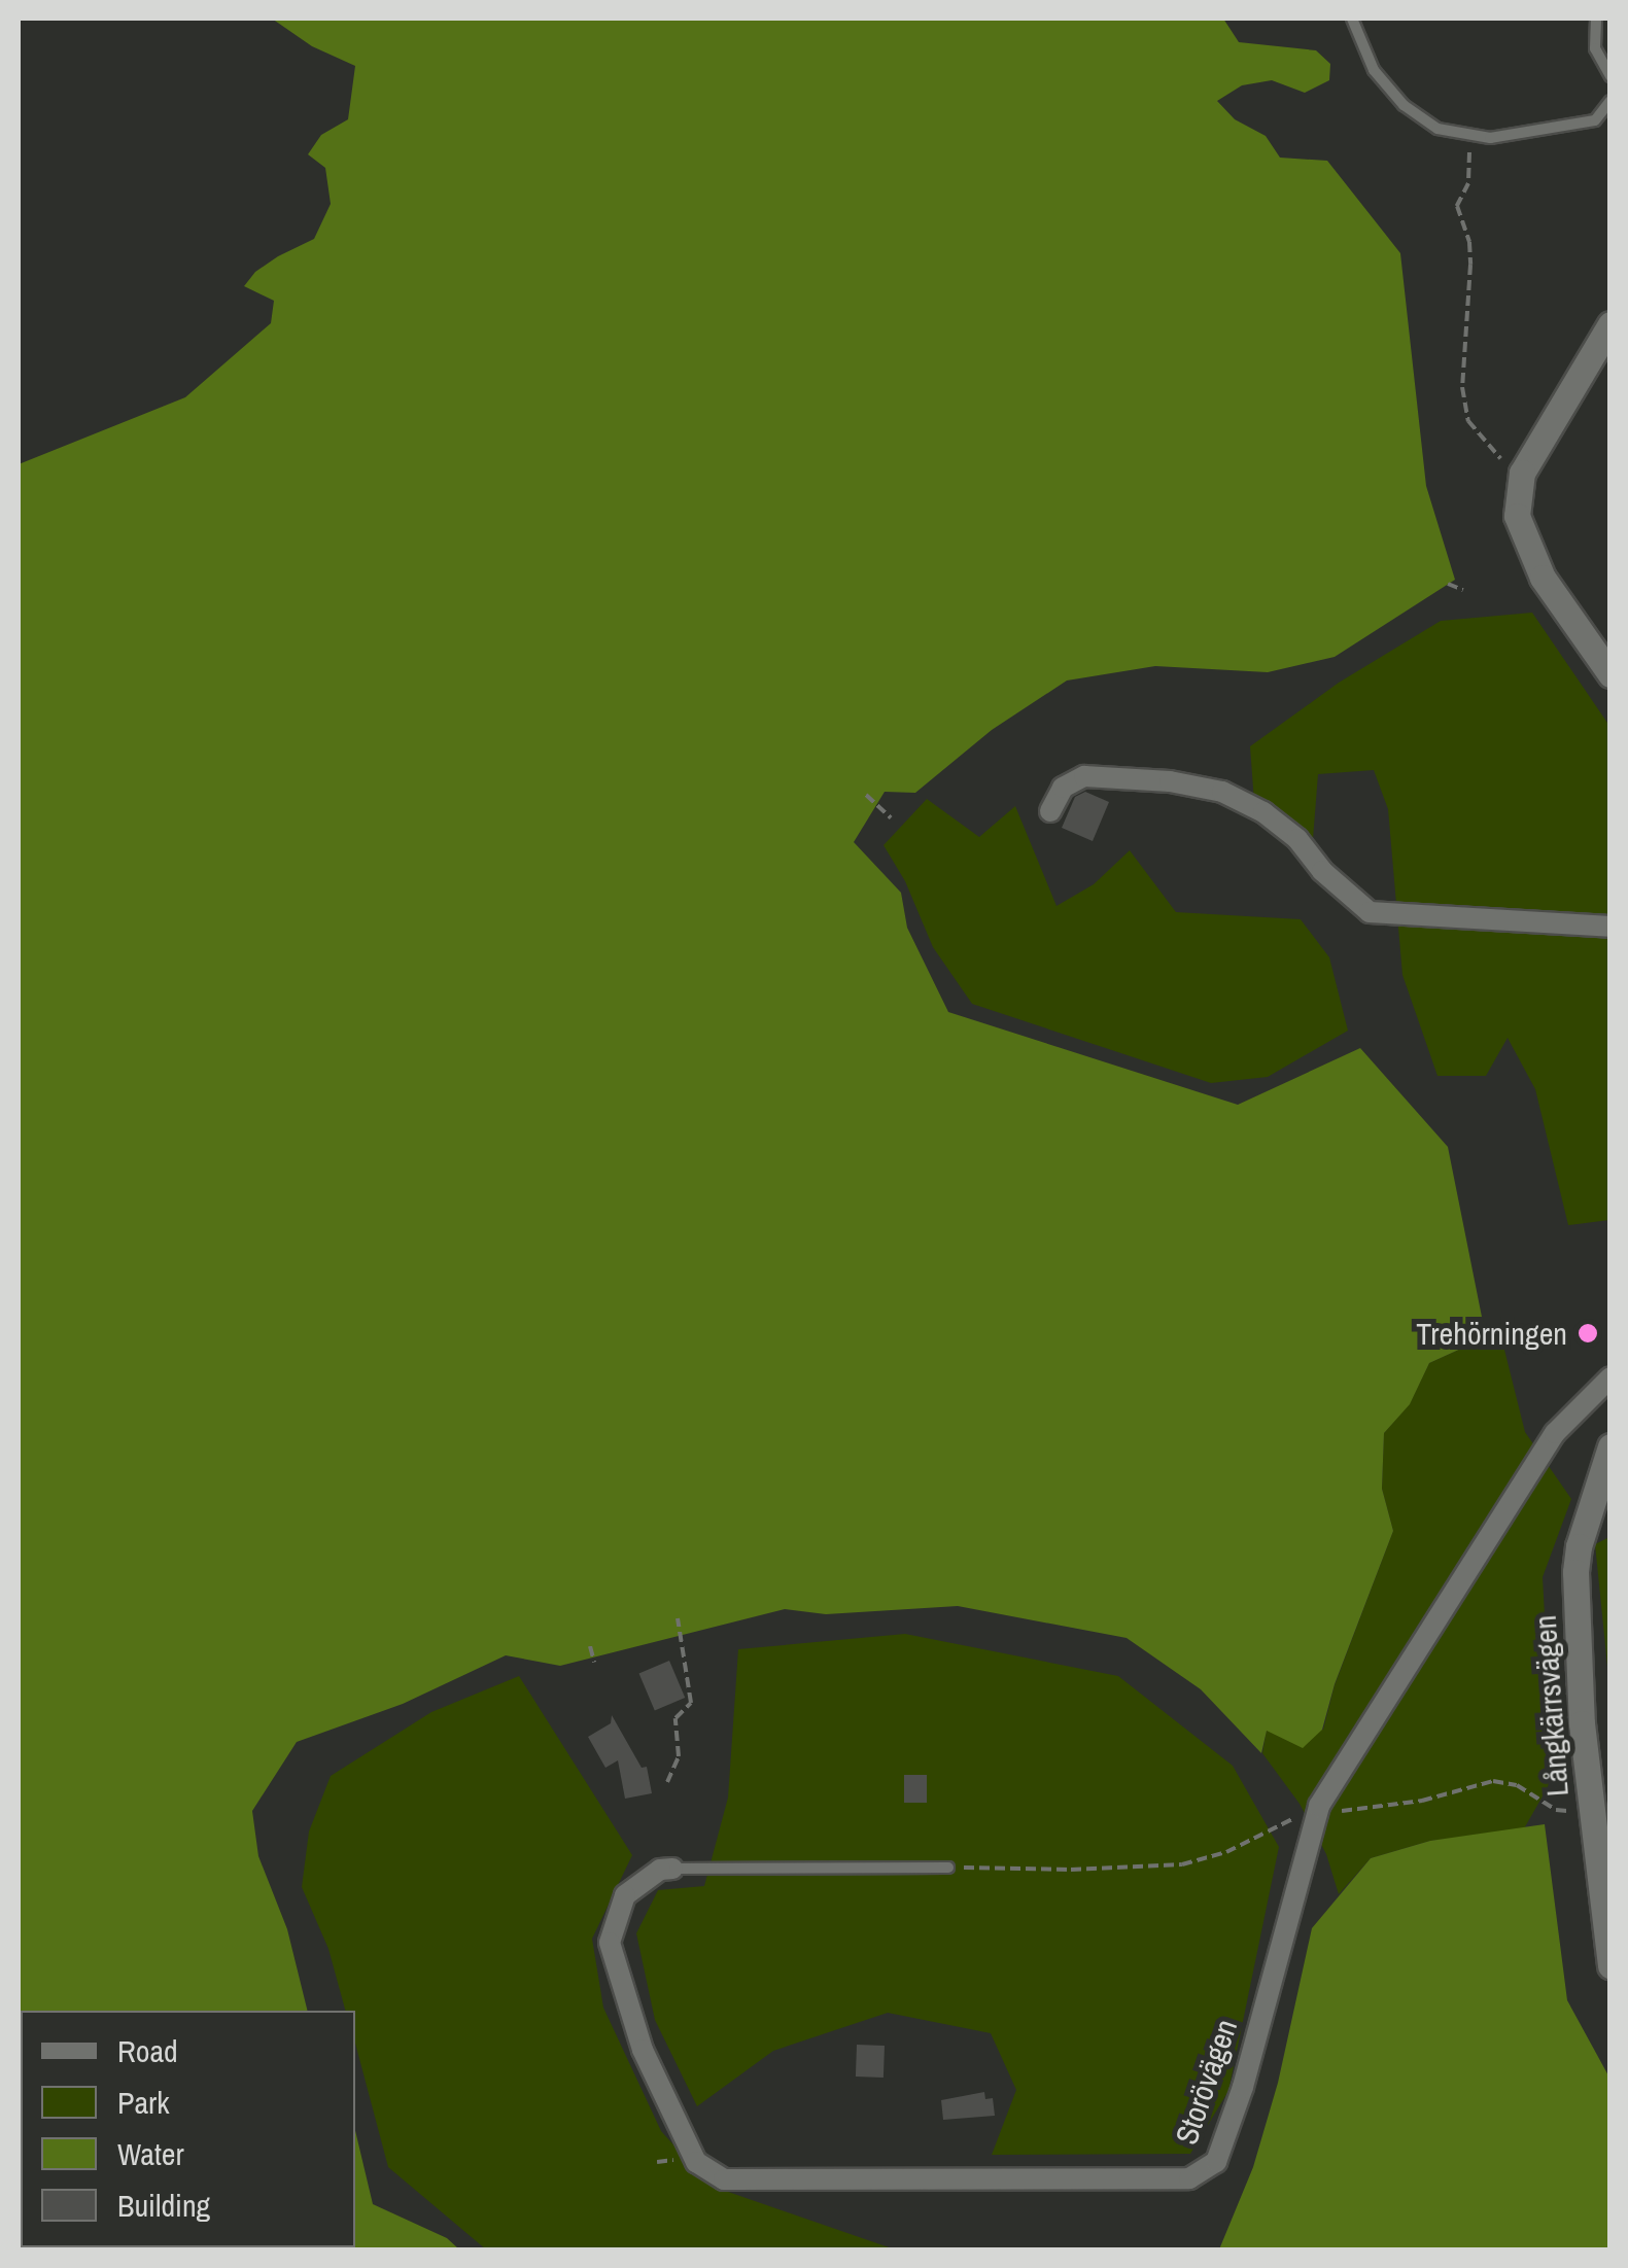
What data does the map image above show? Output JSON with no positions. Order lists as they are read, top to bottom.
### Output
{
  "streets": {
    "street": ["Långkärrsvägen", "Storövägen"]
  },
  "places": ["Trehörningen"],
  "legend": [
    "Road",
    "Park",
    "Water",
    "Building"
  ]
}
